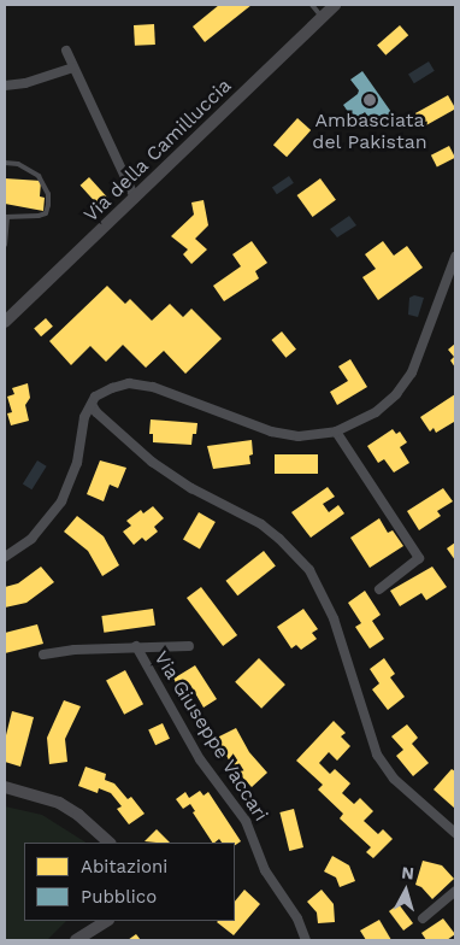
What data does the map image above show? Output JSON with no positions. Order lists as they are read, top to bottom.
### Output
{
  "streets": {
    "main road": ["Via della Camilluccia"],
    "street": ["Via Giuseppe Vaccari"]
  },
  "places": ["Ambasciata del Pakistan"],
  "legend": ["Abitazioni", "Pubblico"],
  "north": "top"
}
